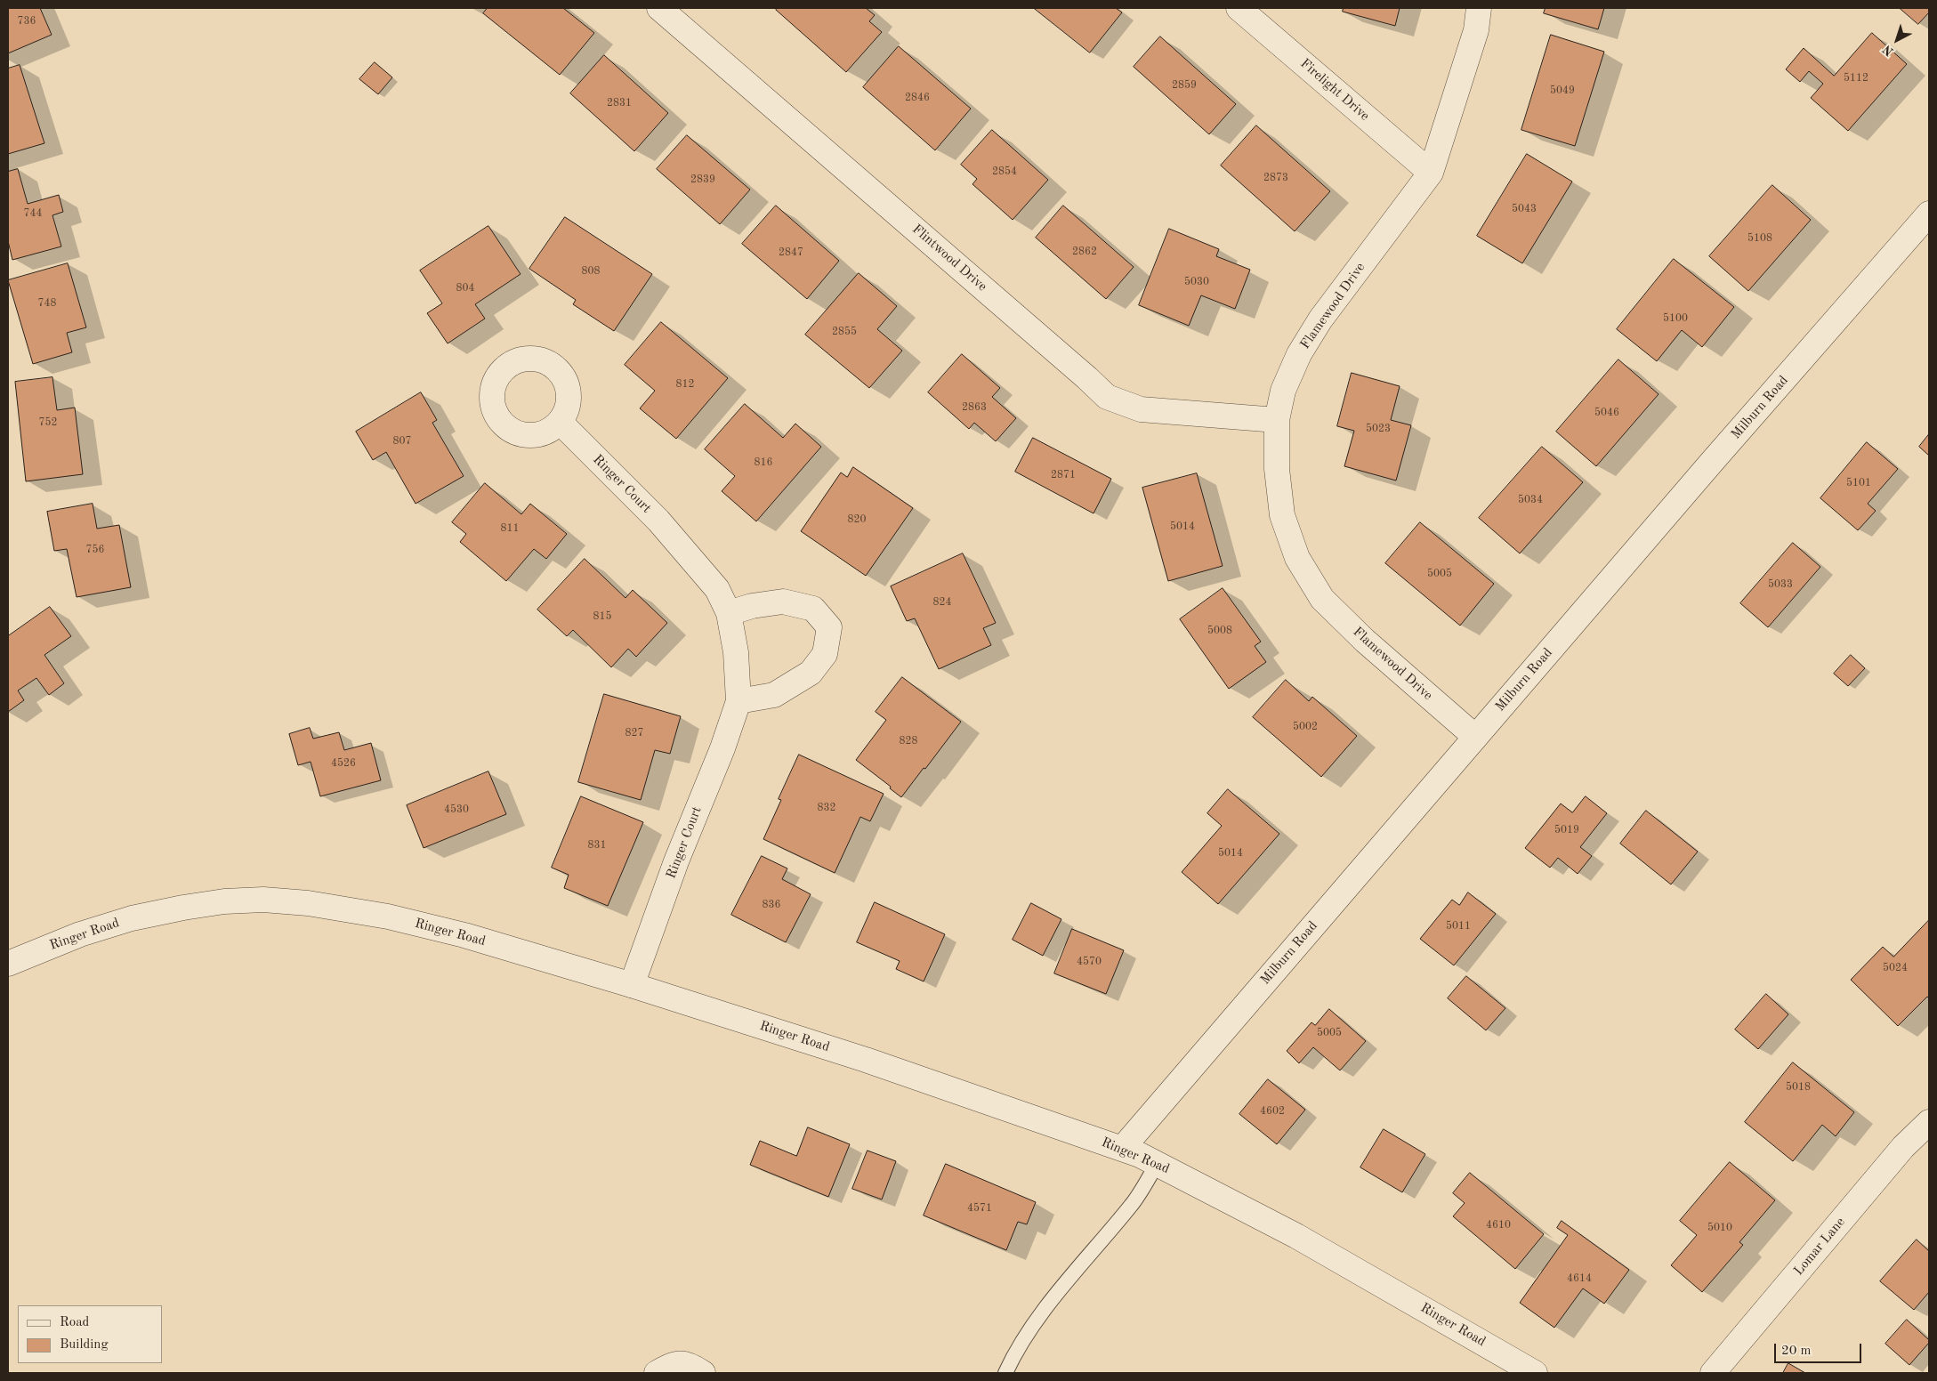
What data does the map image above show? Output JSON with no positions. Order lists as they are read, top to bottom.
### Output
{
  "streets": {
    "street": [
      "Firelight Drive",
      "Flintwood Drive",
      "Flamewood Drive",
      "Milburn Road",
      "Ringer Court",
      "Ringer Road",
      "Lomar Lane"
    ]
  },
  "crossings": [
    ["Firelight Drive", "Flamewood Drive"],
    ["Flintwood Drive", "Flamewood Drive"],
    ["Flamewood Drive", "Milburn Road"],
    ["Milburn Road", "Ringer Road"],
    ["Ringer Court", "Ringer Road"]
  ],
  "house_numbers": [
    "736",
    "5112",
    "2859",
    "5049",
    "2846",
    "2831",
    "2854",
    "2873",
    "2839",
    "5043",
    "744",
    "5108",
    "2862",
    "2847",
    "808",
    "5030",
    "804",
    "748",
    "5100",
    "2855",
    "812",
    "2863",
    "5046",
    "752",
    "5023",
    "807",
    "816",
    "2871",
    "5101",
    "5034",
    "820",
    "5014",
    "811",
    "756",
    "5005",
    "5033",
    "824",
    "815",
    "5008",
    "5002",
    "827",
    "828",
    "4526",
    "832",
    "4530",
    "5019",
    "831",
    "5014",
    "836",
    "5011",
    "4570",
    "5024",
    "5005",
    "5018",
    "4602",
    "4571",
    "4610",
    "5010",
    "4614"
  ],
  "legend": ["Road", "Building"],
  "scale_bar": "20 m",
  "north": "bottom left"
}
